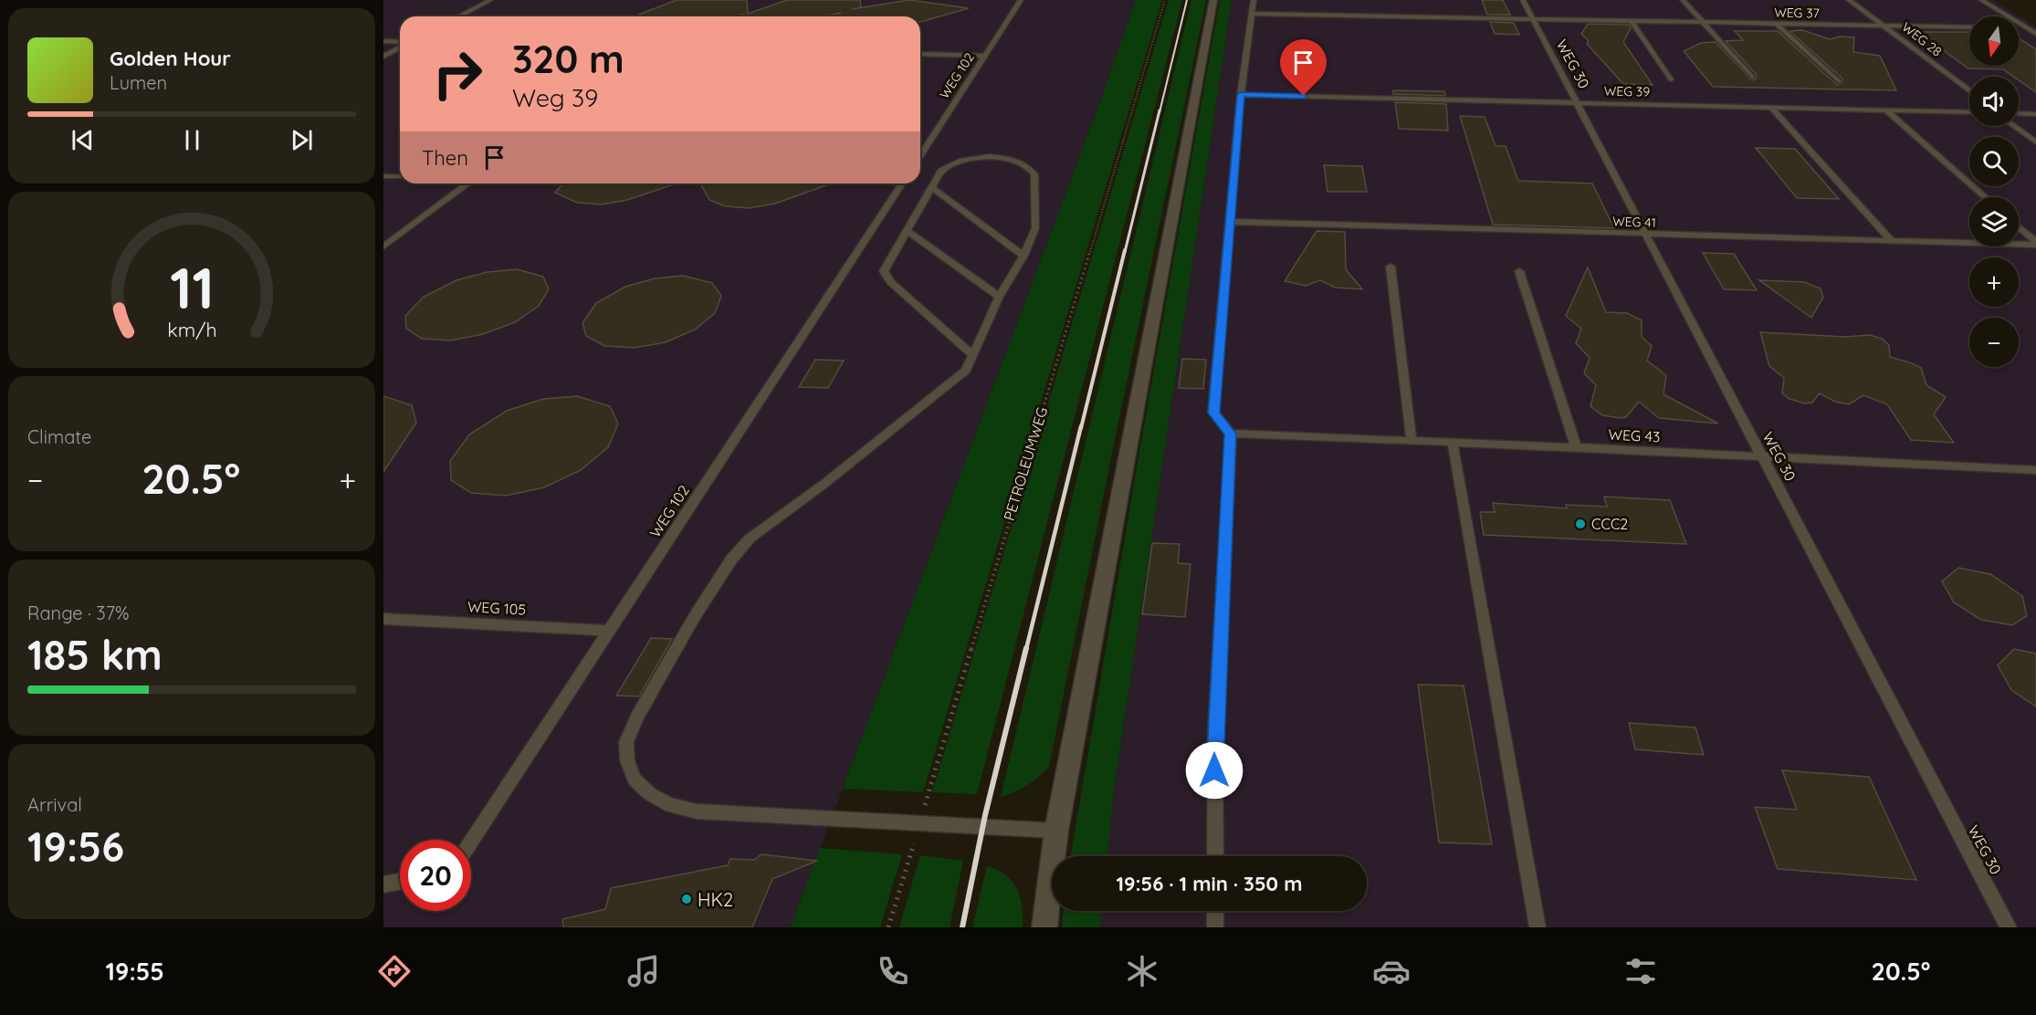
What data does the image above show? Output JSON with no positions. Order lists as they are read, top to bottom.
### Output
{
  "streets": {
    "lane": [
      "WEG 37",
      "WEG 28",
      "WEG 30",
      "WEG 102",
      "WEG 39",
      "WEG 41",
      "WEG 43",
      "WEG 105"
    ],
    "path": ["PETROLEUMWEG"]
  },
  "crossings": [
    ["WEG 37", "WEG 28"],
    ["WEG 37", "WEG 30"],
    ["WEG 30", "WEG 39"],
    ["WEG 30", "WEG 41"],
    ["WEG 30", "WEG 43"],
    ["WEG 102", "WEG 105"]
  ],
  "places": ["CCC2", "HK2"],
  "north": "bottom",
  "page": {
    "map_buttons": ["+", "−"],
    "turn": ["320 m", "Weg 39"],
    "song": ["Golden Hour", "Lumen"],
    "then": "Then",
    "tile": [
      "Climate",
      ["Range · 37%", "185 km"],
      ["Arrival", "19:56"]
    ],
    "heat": ["−", "20.5°", "+"],
    "limit": "20",
    "trip": "19:56 · 1 min · 350 m",
    "tabs": ["19:55", "20.5°"],
    "gauge": ["11", "km/h"]
  }
}
